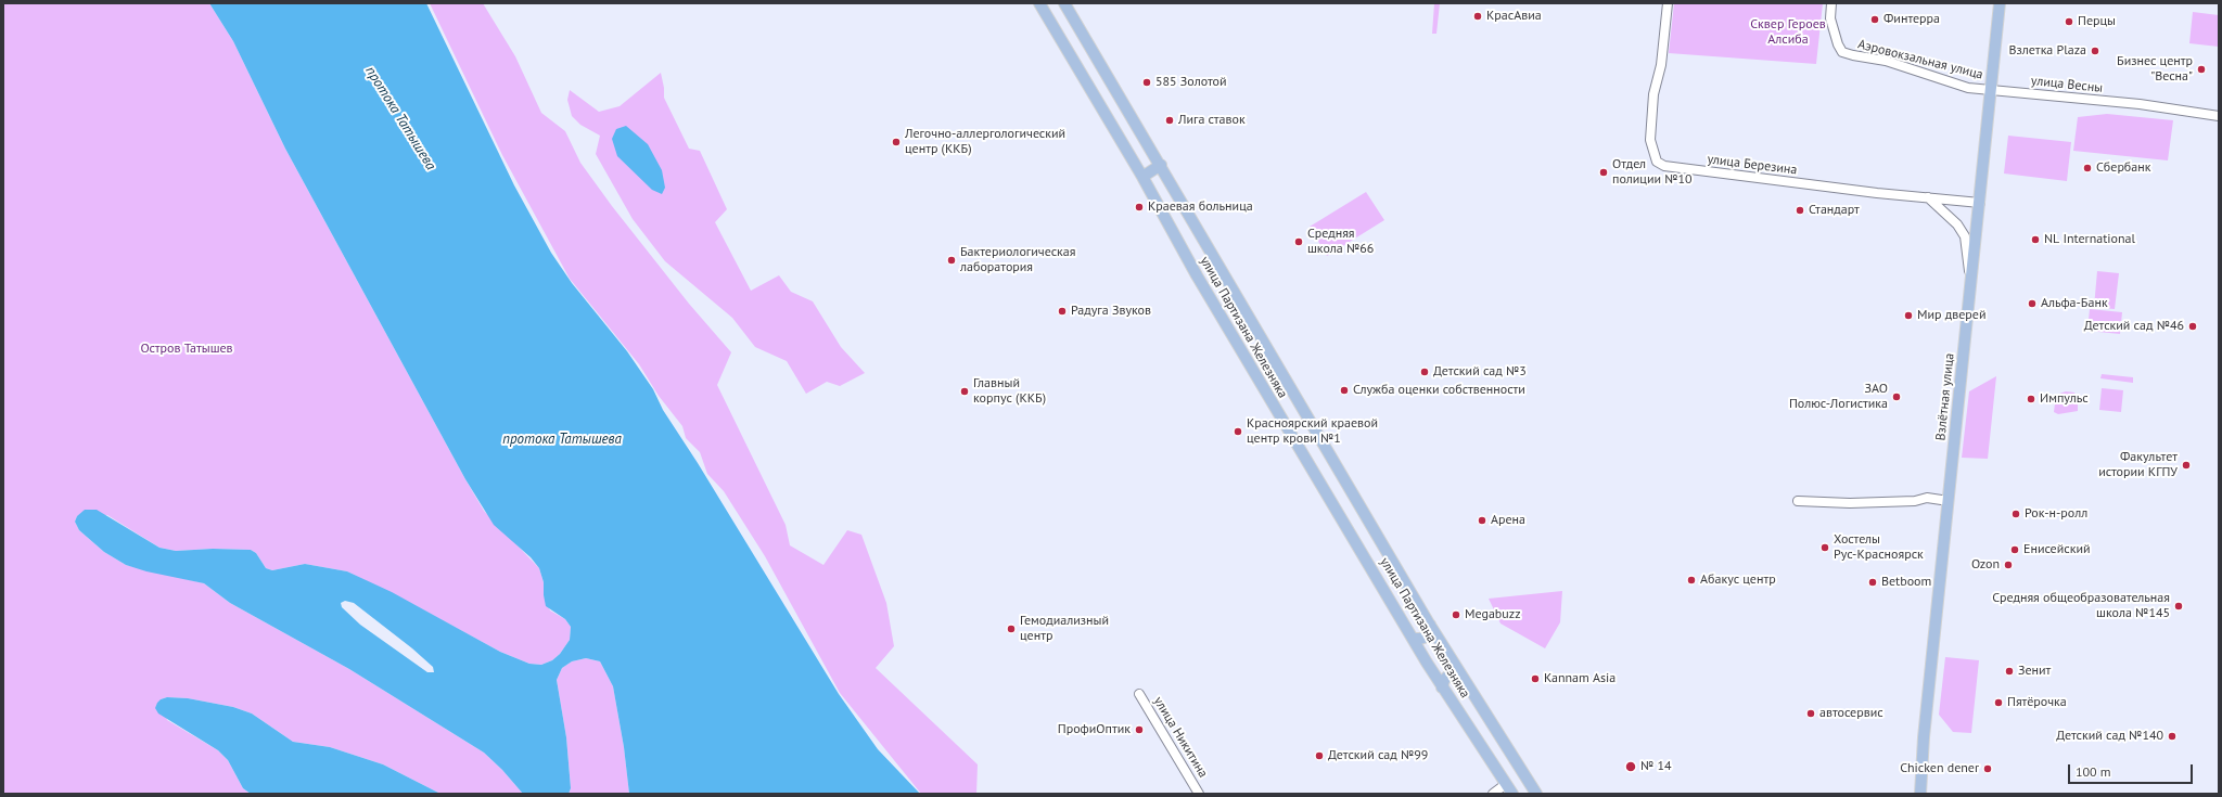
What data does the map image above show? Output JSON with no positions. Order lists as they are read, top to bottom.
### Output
{
  "streets": {
    "main road": ["улица Партизана Железняка", "Взлётная улица"],
    "street": [
      "Аэровокзальная улица",
      "улица Весны",
      "улица Березина",
      "улица Никитина"
    ]
  },
  "crossings": [
    ["Аэровокзальная улица", "улица Весны"],
    ["Аэровокзальная улица", "Взлётная улица"],
    ["улица Весны", "Взлётная улица"],
    ["улица Березина", "Взлётная улица"]
  ],
  "water": ["протока Татышева"],
  "parks": ["Сквер Героев Алсиба", "Остров Татышев"],
  "places": [
    "КрасАвиа",
    "Финтерра",
    "Перцы",
    "Взлетка Plaza",
    "Бизнес центр \"Весна\"",
    "585 Золотой",
    "Лига ставок",
    "Легочно-аллергологический центр (ККБ)",
    "Сбербанк",
    "Отдел полиции №10",
    "Краевая больница",
    "Стандарт",
    "NL International",
    "Средняя школа №66",
    "Бактериологическая лаборатория",
    "Альфа-Банк",
    "Радуга Звуков",
    "Мир дверей",
    "Детский сад №46",
    "Детский сад №3",
    "Служба оценки собственности",
    "Главный корпус (ККБ)",
    "ЗАО Полюс-Логистика",
    "Импульс",
    "Красноярский краевой центр крови №1",
    "Факультет истории КГПУ",
    "Рок-н-ролл",
    "Арена",
    "Хостелы Рус-Красноярск",
    "Енисейский",
    "Ozon",
    "Абакус центр",
    "Betboom",
    "Средняя общеобразовательная школа №145",
    "Megabuzz",
    "Гемодиализный центр",
    "Зенит",
    "Kannam Asia",
    "Пятёрочка",
    "автосервис",
    "ПрофиОптик",
    "Детский сад №140",
    "Детский сад №99",
    "№ 14",
    "Chicken dener"
  ],
  "scale_bar": "100 m"
}
